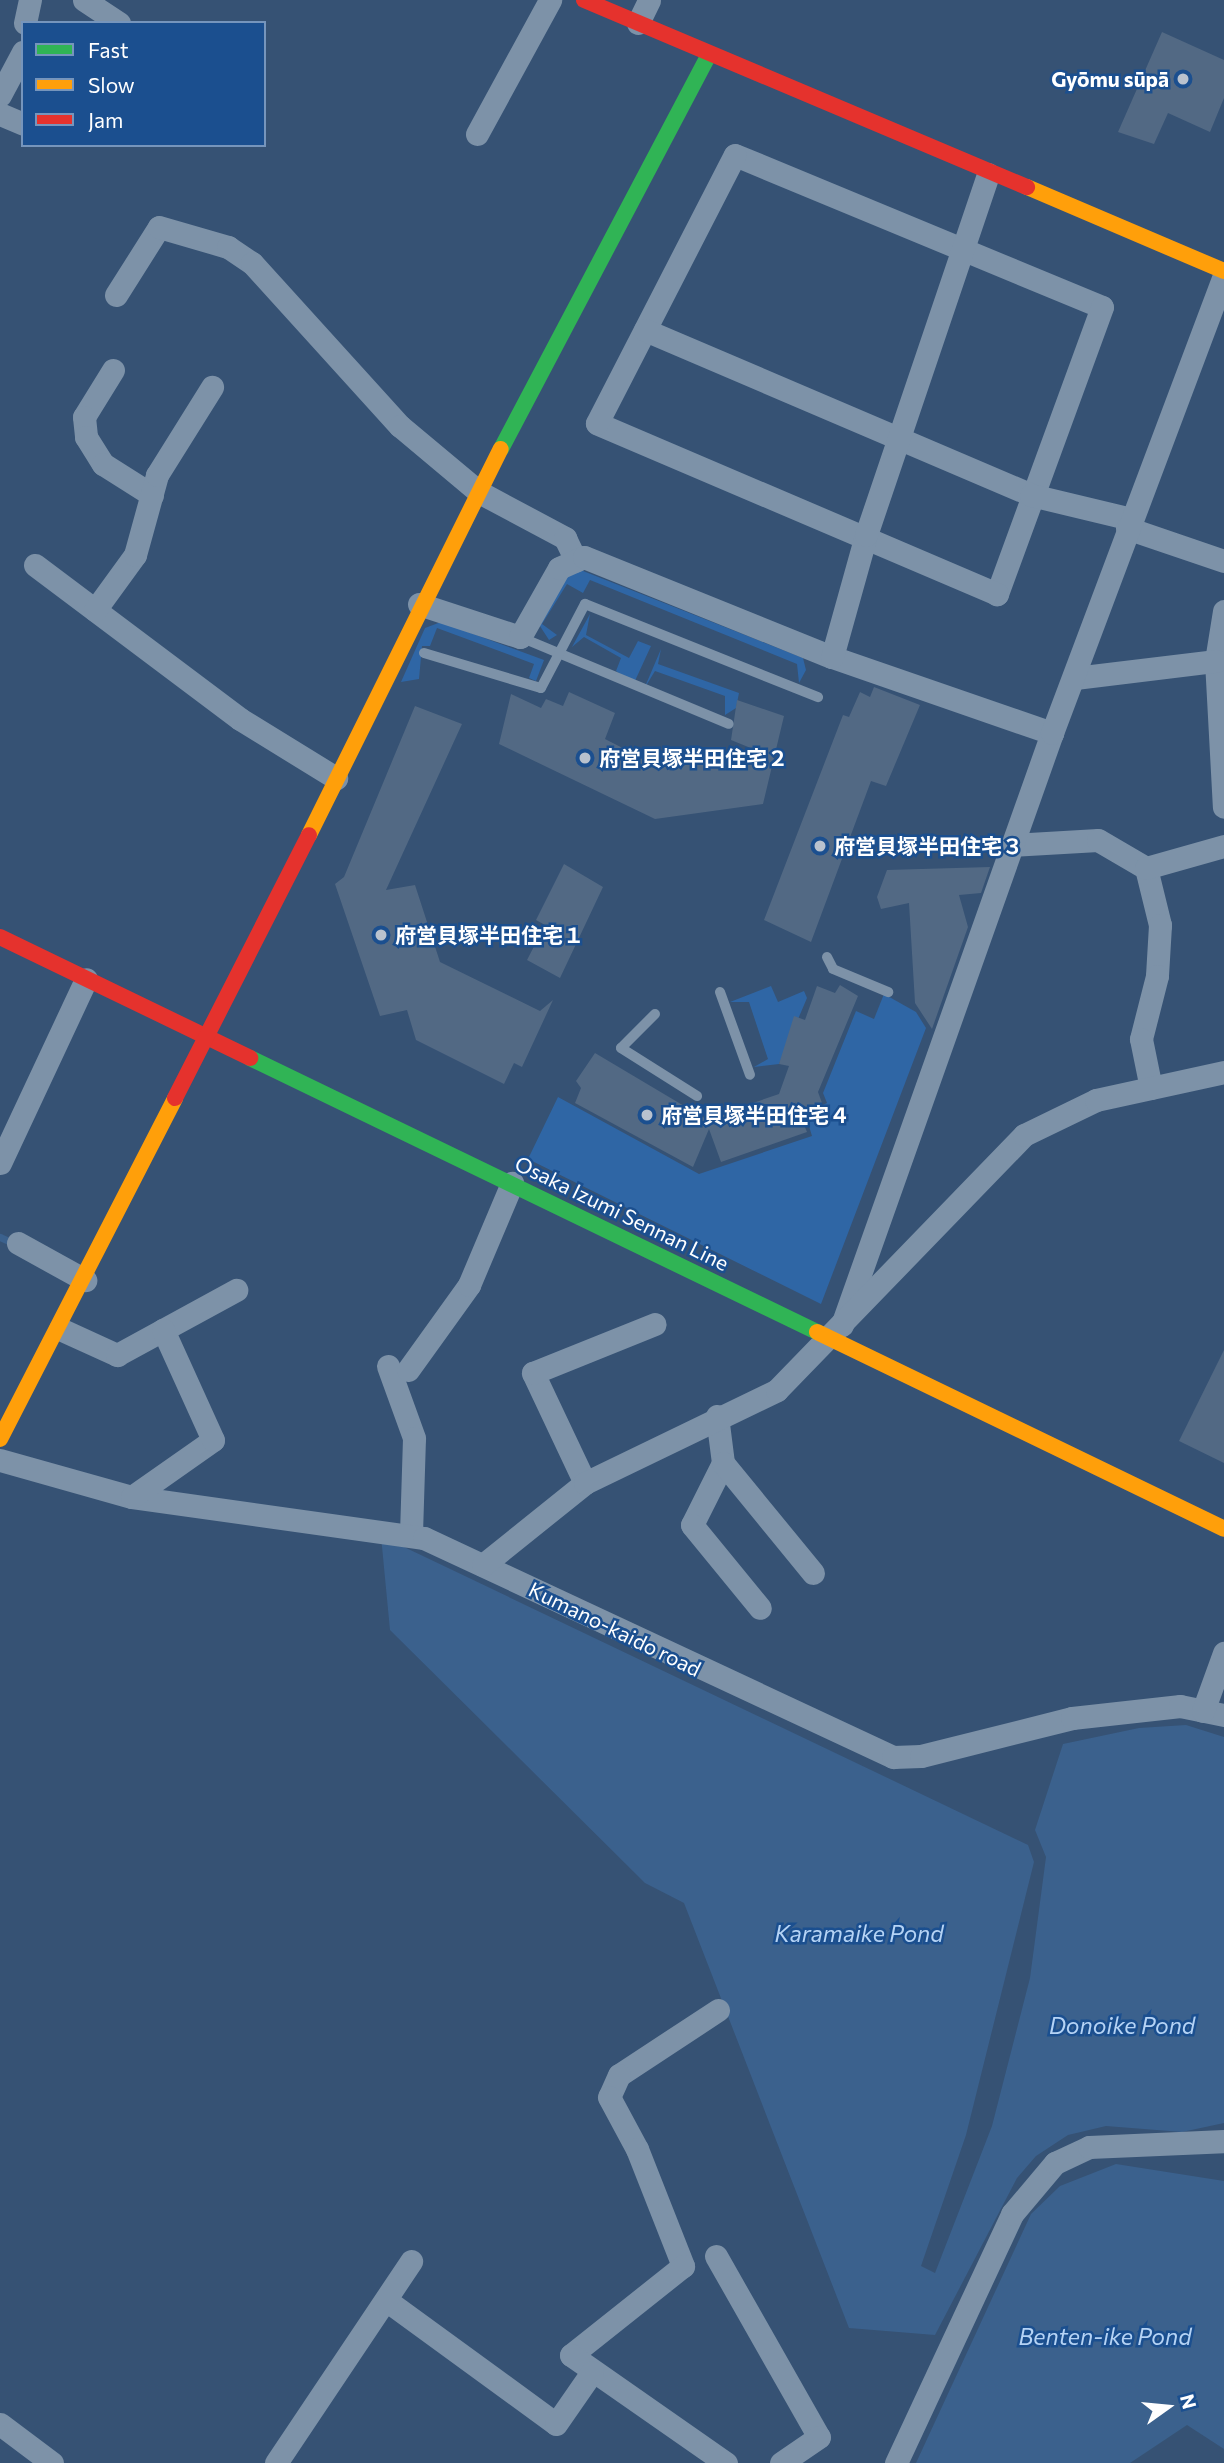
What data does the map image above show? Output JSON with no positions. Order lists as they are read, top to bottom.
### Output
{
  "streets": {
    "street": ["Osaka Izumi Sennan Line", "Kumano-kaido road"]
  },
  "water": ["Karamaike Pond", "Donoike Pond", "Benten-ike Pond"],
  "places": [
    "Gyōmu sūpā",
    "府営貝塚半田住宅２",
    "府営貝塚半田住宅３",
    "府営貝塚半田住宅１",
    "府営貝塚半田住宅４"
  ],
  "legend": ["Fast", "Slow", "Jam"],
  "north": "right"
}
